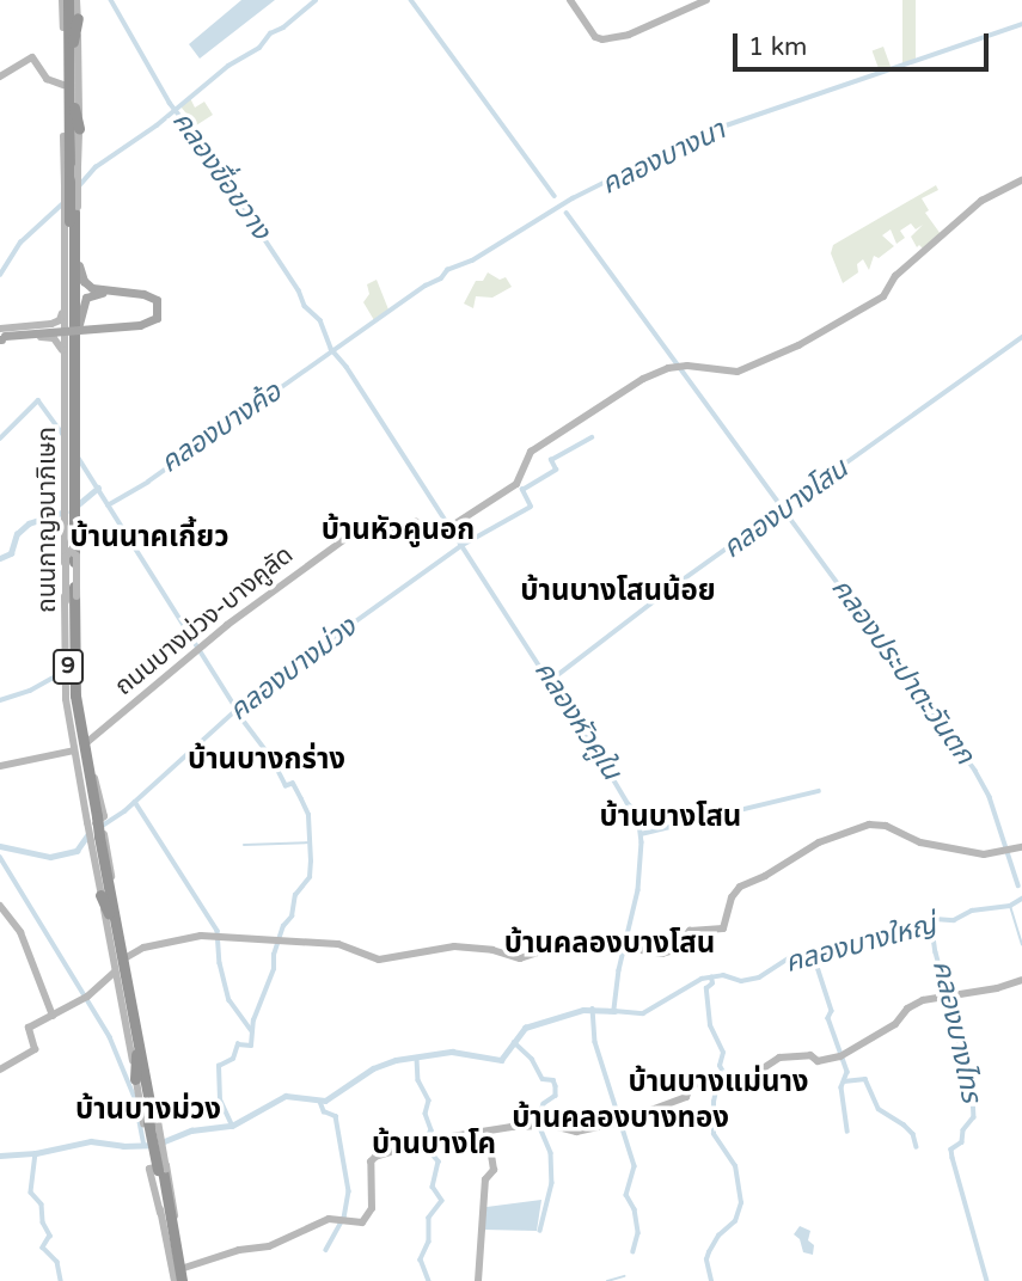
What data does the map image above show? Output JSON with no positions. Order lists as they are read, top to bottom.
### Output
{
  "streets": {
    "highway": ["ถนนกาญจนาภิเษก", "9"],
    "street": ["ถนนบางม่วง-บางคูลัด"]
  },
  "districts": [
    "บ้านหัวคูนอก",
    "บ้านนาคเกี้ยว",
    "บ้านบางโสนน้อย",
    "บ้านบางกร่าง",
    "บ้านบางโสน",
    "บ้านคลองบางโสน",
    "บ้านบางแม่นาง",
    "บ้านบางม่วง",
    "บ้านคลองบางทอง",
    "บ้านบางโค"
  ],
  "water": [
    "คลองบางนา",
    "คลองขื่อขวาง",
    "คลองบางค้อ",
    "คลองบางโสน",
    "คลองบางม่วง",
    "คลองประปาตะวันตก",
    "คลองหัวคูใน",
    "คลองบางใหญ่",
    "คลองบางไทร"
  ],
  "scale_bar": "1 km"
}
